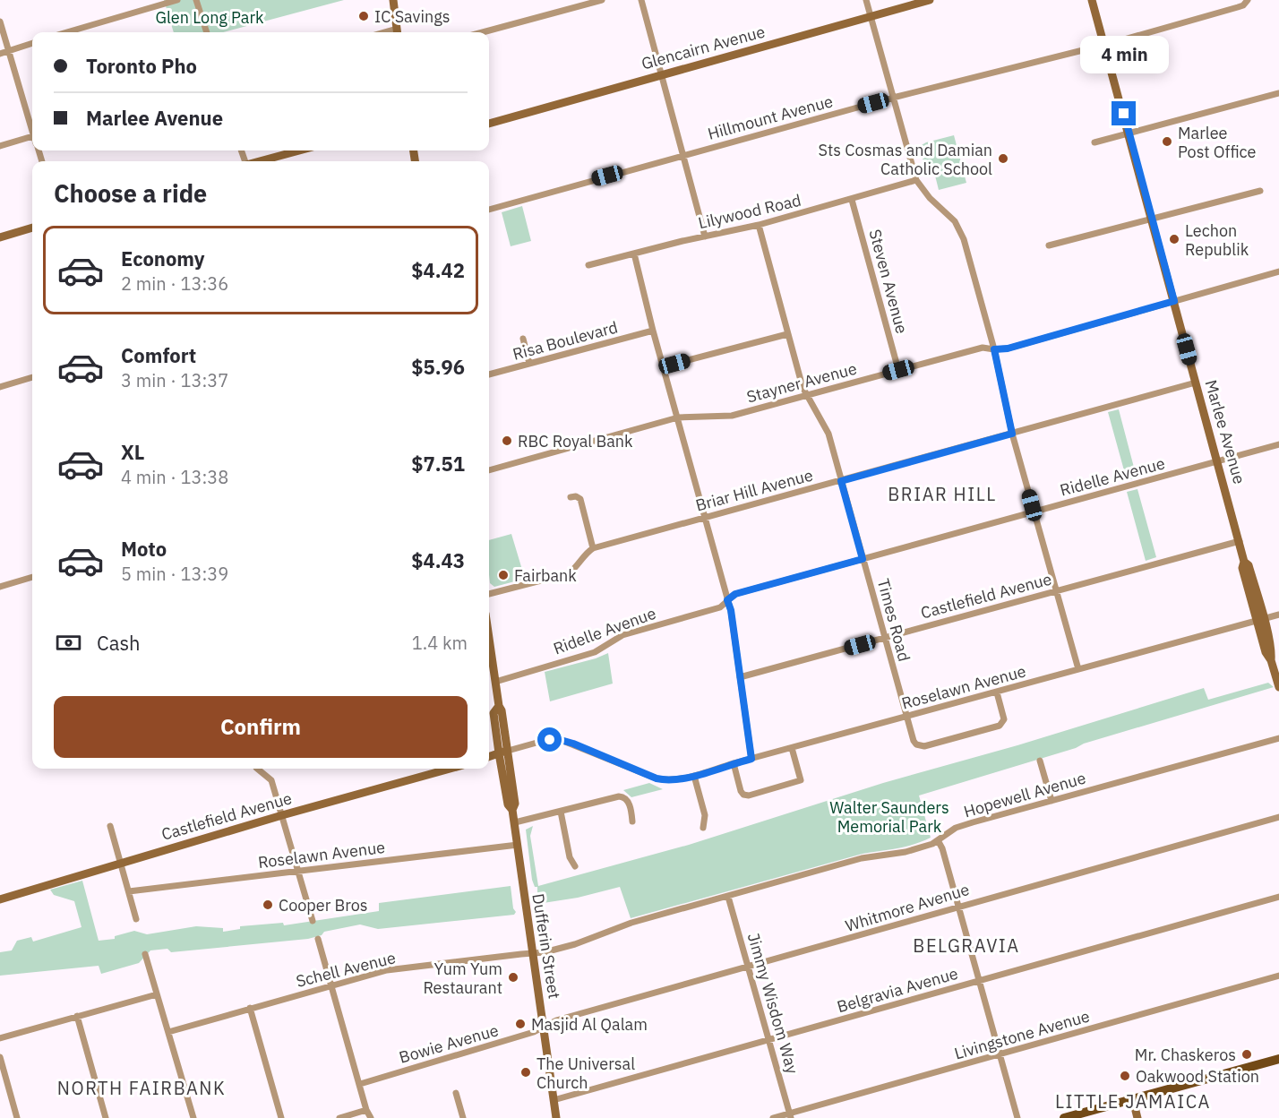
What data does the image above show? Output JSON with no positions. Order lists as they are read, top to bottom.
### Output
{
  "streets": {
    "street": [
      "Glencairn Avenue",
      "Hillmount Avenue",
      "Lilywood Road",
      "Steven Avenue",
      "Risa Boulevard",
      "Stayner Avenue",
      "Marlee Avenue",
      "Ridelle Avenue",
      "Briar Hill Avenue",
      "Castlefield Avenue",
      "Times Road",
      "Roselawn Avenue",
      "Hopewell Avenue",
      "Whitmore Avenue",
      "Dufferin Street",
      "Schell Avenue",
      "Belgravia Avenue",
      "Jimmy Wisdom Way",
      "Livingstone Avenue",
      "Bowie Avenue"
    ]
  },
  "crossings": [
    ["Hillmount Avenue", "Marlee Avenue"],
    ["Lilywood Road", "Steven Avenue"],
    ["Lilywood Road", "Times Road"],
    ["Steven Avenue", "Stayner Avenue"],
    ["Stayner Avenue", "Marlee Avenue"],
    ["Stayner Avenue", "Times Road"],
    ["Marlee Avenue", "Ridelle Avenue"],
    ["Marlee Avenue", "Briar Hill Avenue"],
    ["Marlee Avenue", "Castlefield Avenue"],
    ["Marlee Avenue", "Roselawn Avenue"],
    ["Ridelle Avenue", "Times Road"],
    ["Ridelle Avenue", "Dufferin Street"],
    ["Briar Hill Avenue", "Times Road"],
    ["Castlefield Avenue", "Times Road"],
    ["Times Road", "Roselawn Avenue"],
    ["Roselawn Avenue", "Dufferin Street"],
    ["Hopewell Avenue", "Dufferin Street"],
    ["Hopewell Avenue", "Schell Avenue"],
    ["Hopewell Avenue", "Jimmy Wisdom Way"],
    ["Whitmore Avenue", "Dufferin Street"],
    ["Whitmore Avenue", "Jimmy Wisdom Way"],
    ["Whitmore Avenue", "Bowie Avenue"],
    ["Dufferin Street", "Schell Avenue"],
    ["Dufferin Street", "Belgravia Avenue"],
    ["Dufferin Street", "Bowie Avenue"],
    ["Belgravia Avenue", "Jimmy Wisdom Way"],
    ["Jimmy Wisdom Way", "Livingstone Avenue"]
  ],
  "districts": [
    "BRIAR HILL",
    "BELGRAVIA",
    "NORTH FAIRBANK",
    "LITTLE JAMAICA"
  ],
  "parks": ["Glen Long Park", "Walter Saunders Memorial Park"],
  "places": [
    "IC Savings",
    "Marlee Post Office",
    "Sts Cosmas and Damian Catholic School",
    "Lechon Republik",
    "RBC Royal Bank",
    "Fairbank",
    "Cooper Bros",
    "Yum Yum Restaurant",
    "Masjid Al Qalam",
    "Mr. Chaskeros",
    "The Universal Church",
    "Oakwood Station"
  ],
  "page": {
    "banner": ["Toronto Pho", "Marlee Avenue"],
    "bubble": "4 min",
    "heading": "Choose a ride",
    "list": [
      {
        "name": "Economy",
        "note": "2 min · 13:36",
        "value": "$4.42"
      },
      {
        "name": "Comfort",
        "note": "3 min · 13:37",
        "value": "$5.96"
      },
      {
        "name": "XL",
        "note": "4 min · 13:38",
        "value": "$7.51"
      },
      {
        "name": "Moto",
        "note": "5 min · 13:39",
        "value": "$4.43"
      }
    ],
    "pay": ["Cash", "1.4 km"],
    "buttons": "Confirm"
  }
}
